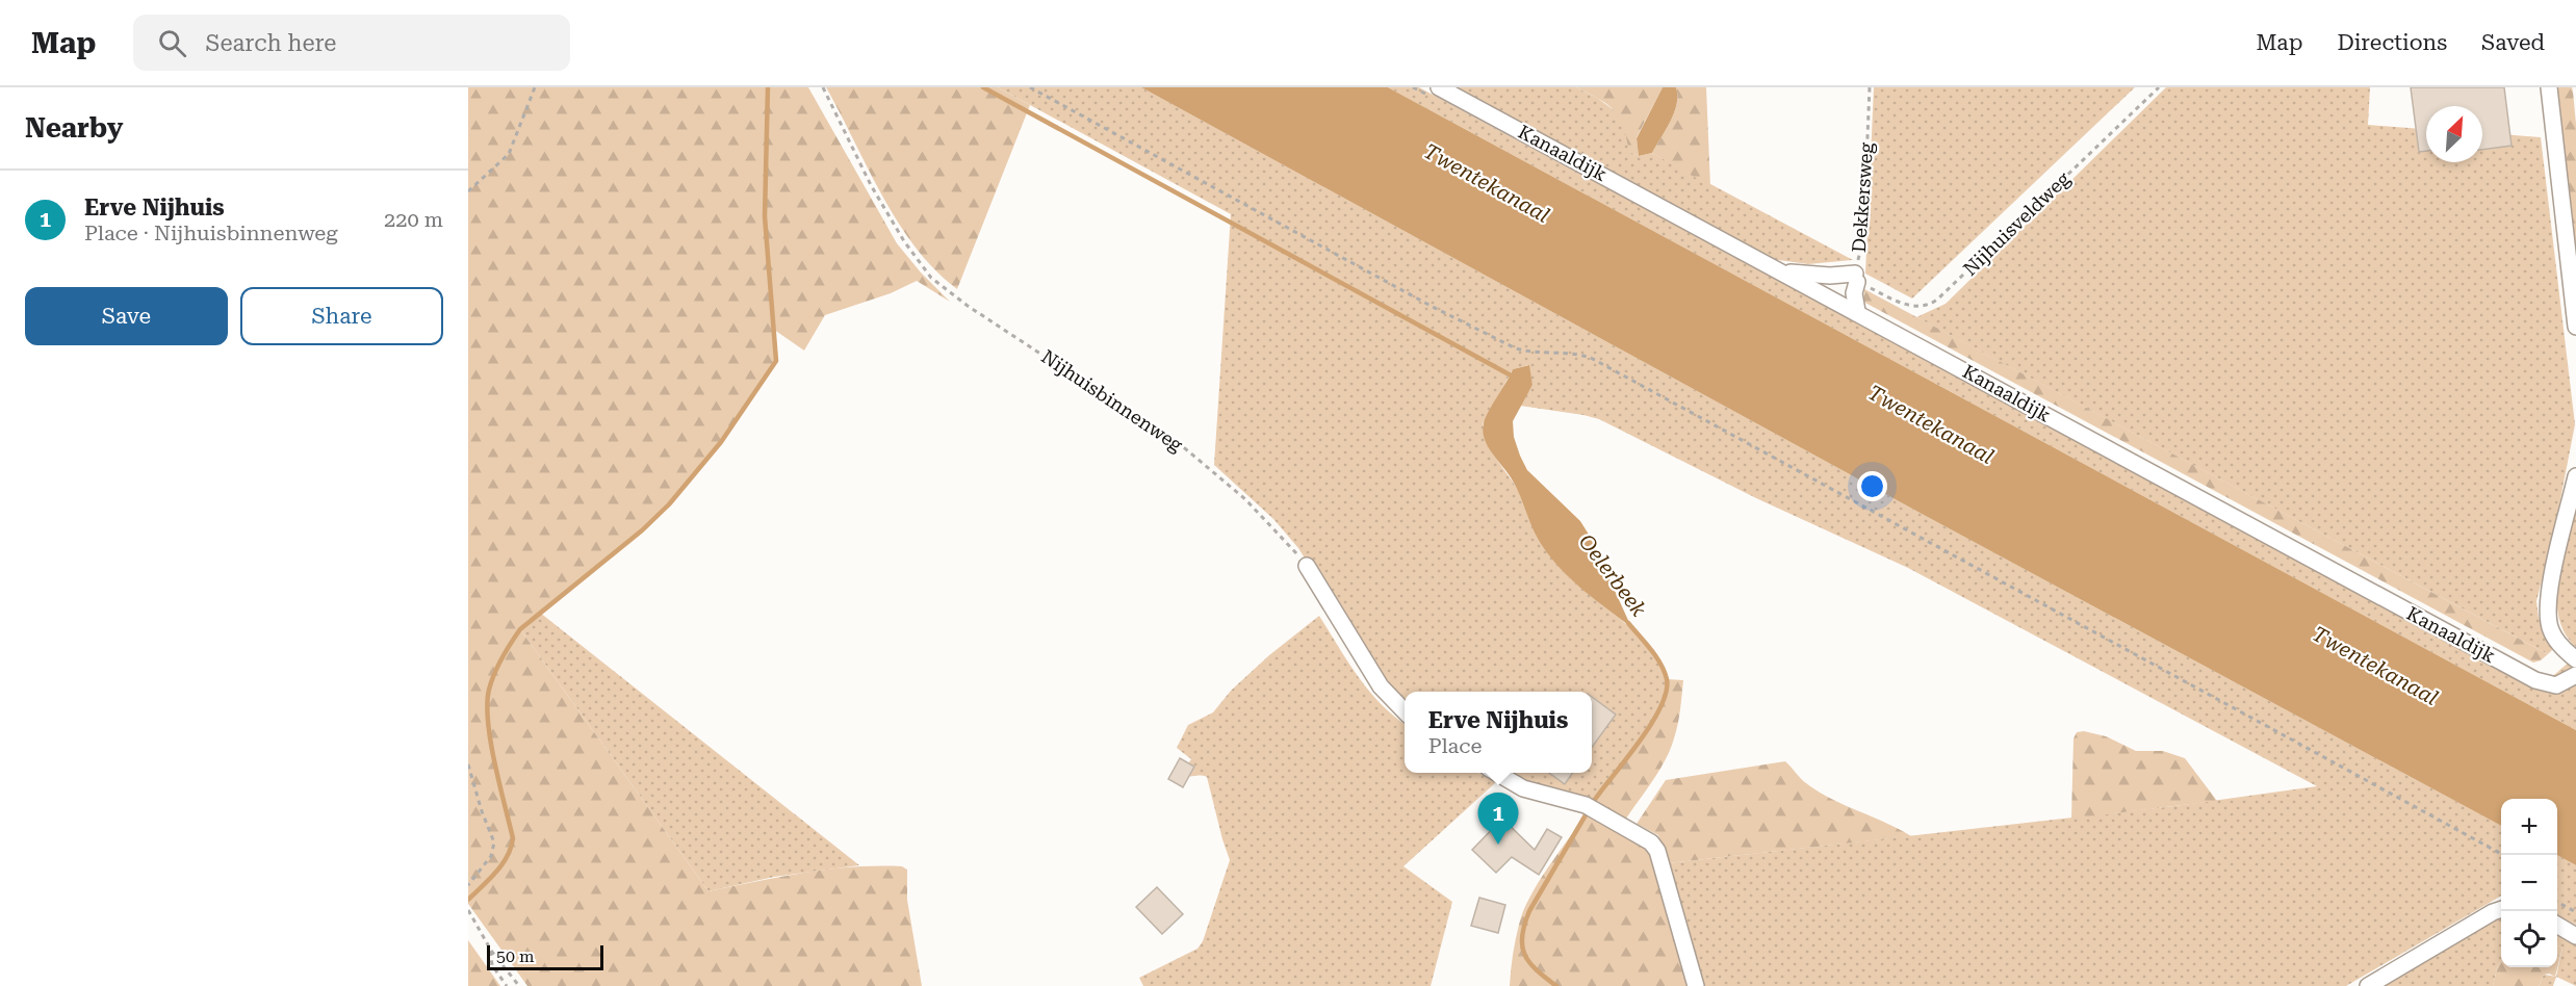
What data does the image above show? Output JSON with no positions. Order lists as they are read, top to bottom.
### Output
{
  "streets": {
    "street": ["Kanaaldijk", "Dekkersweg"],
    "path": ["Nijhuisveldweg", "Nijhuisbinnenweg"]
  },
  "crossings": [
    ["Kanaaldijk", "Dekkersweg"],
    ["Dekkersweg", "Nijhuisveldweg"]
  ],
  "water": ["Twentekanaal", "Oelerbeek"],
  "scale_bar": "50 m",
  "north": "top right",
  "page": {
    "header": "Map",
    "search": "Search here",
    "nav": ["Map", "Directions", "Saved"],
    "heading": "Nearby",
    "list": [
      {
        "mark": "1",
        "name": "Erve Nijhuis",
        "note": "Place · Nijhuisbinnenweg",
        "value": "220 m"
      }
    ],
    "buttons": ["Save", "Share"],
    "popup": ["Erve Nijhuis", "Place"],
    "pins": "1",
    "map_buttons": ["+", "−"],
    "scale": "50 m"
  }
}
